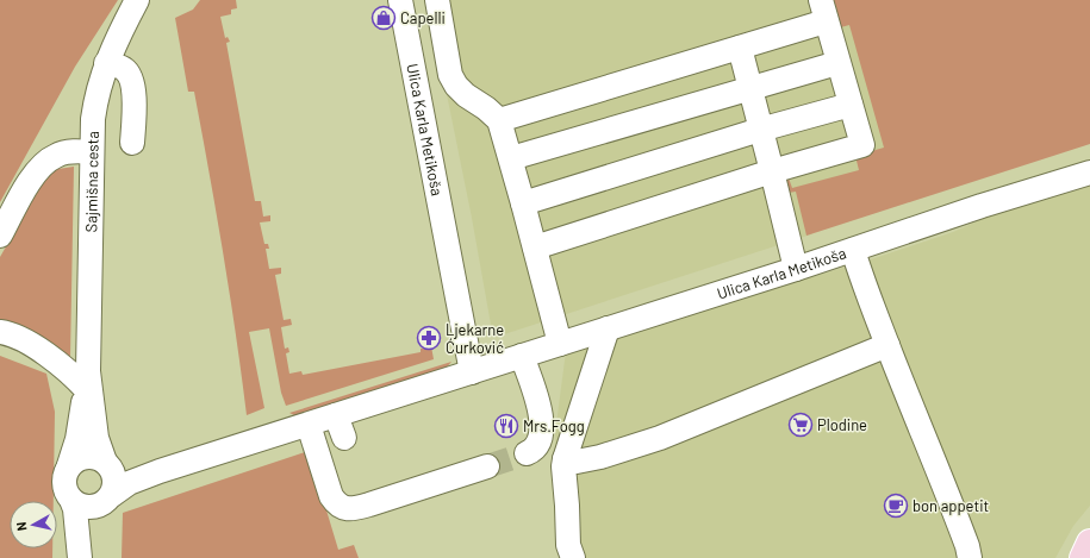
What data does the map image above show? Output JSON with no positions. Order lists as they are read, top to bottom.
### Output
{
  "streets": {
    "street": ["Ulica Karla Metikoša", "Sajmišna cesta"]
  },
  "crossings": [
    ["Ulica Karla Metikoša", "Sajmišna cesta"]
  ],
  "places": {
    "shop": ["Capelli"],
    "pharmacy": ["Ljekarne Ćurković"],
    "supermarket": ["Plodine"],
    "restaurant": ["Mrs.Fogg"],
    "cafe": ["bon appetit"]
  },
  "north": "left"
}
